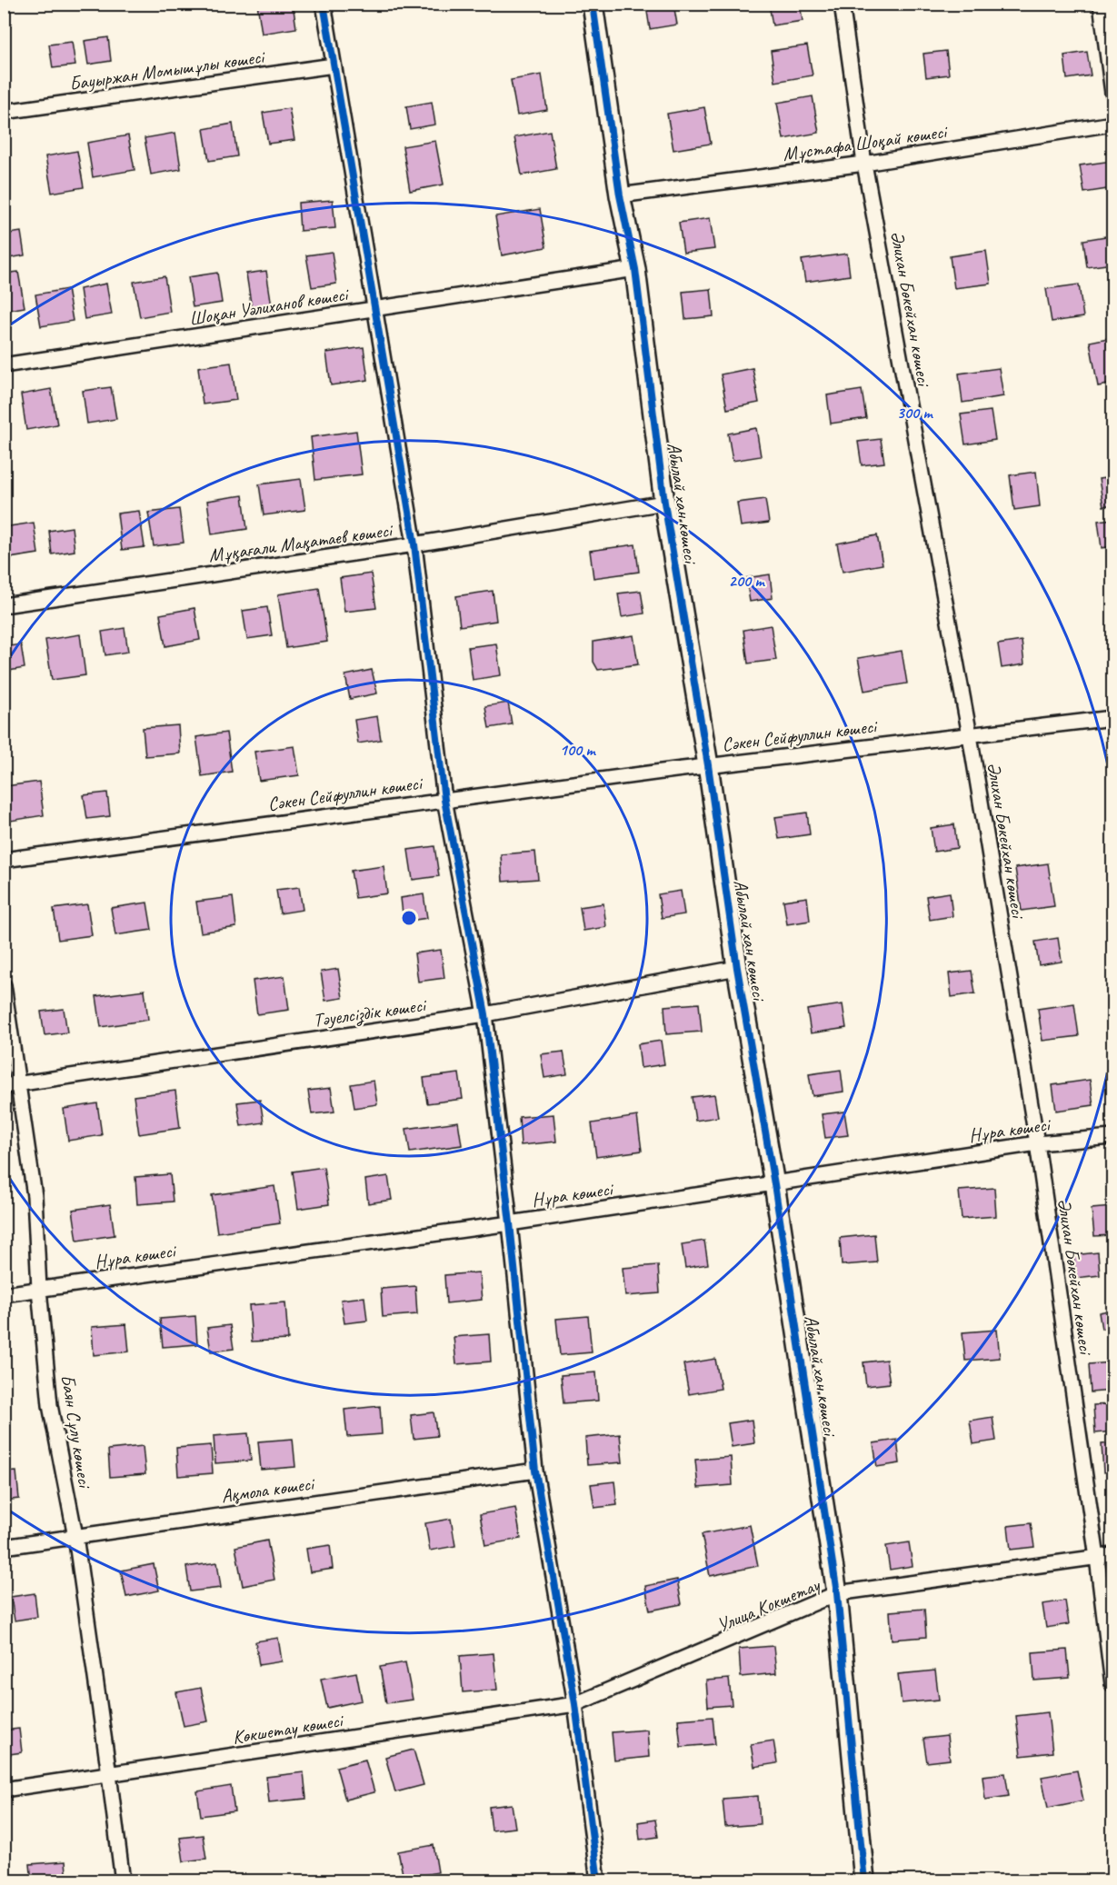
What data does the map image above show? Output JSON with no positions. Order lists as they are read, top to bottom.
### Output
{
  "streets": {
    "street": [
      "Бауыржан Момышұлы көшесі",
      "Мұстафа Шоқай көшесі",
      "Шоқан Уәлиханов көшесі",
      "Әлихан Бөкейхан көшесі",
      "Абылай хан көшесі",
      "Мұқағали Мақатаев көшесі",
      "Сәкен Сейфуллин көшесі",
      "Тәуелсіздік көшесі",
      "Нұра көшесі",
      "Баян Сұлу көшесі",
      "Ақмола көшесі",
      "Улица Кокшетау",
      "Көкшетау көшесі"
    ]
  },
  "crossings": [
    ["Мұстафа Шоқай көшесі", "Әлихан Бөкейхан көшесі"],
    ["Мұстафа Шоқай көшесі", "Абылай хан көшесі"],
    ["Шоқан Уәлиханов көшесі", "Абылай хан көшесі"],
    ["Әлихан Бөкейхан көшесі", "Сәкен Сейфуллин көшесі"],
    ["Әлихан Бөкейхан көшесі", "Нұра көшесі"],
    ["Әлихан Бөкейхан көшесі", "Улица Кокшетау"],
    ["Абылай хан көшесі", "Мұқағали Мақатаев көшесі"],
    ["Абылай хан көшесі", "Сәкен Сейфуллин көшесі"],
    ["Абылай хан көшесі", "Тәуелсіздік көшесі"],
    ["Абылай хан көшесі", "Нұра көшесі"],
    ["Абылай хан көшесі", "Улица Кокшетау"],
    ["Тәуелсіздік көшесі", "Баян Сұлу көшесі"],
    ["Нұра көшесі", "Баян Сұлу көшесі"],
    ["Баян Сұлу көшесі", "Ақмола көшесі"],
    ["Баян Сұлу көшесі", "Көкшетау көшесі"],
    ["Улица Кокшетау", "Көкшетау көшесі"]
  ],
  "rings": ["300 m", "200 m", "100 m"]
}
